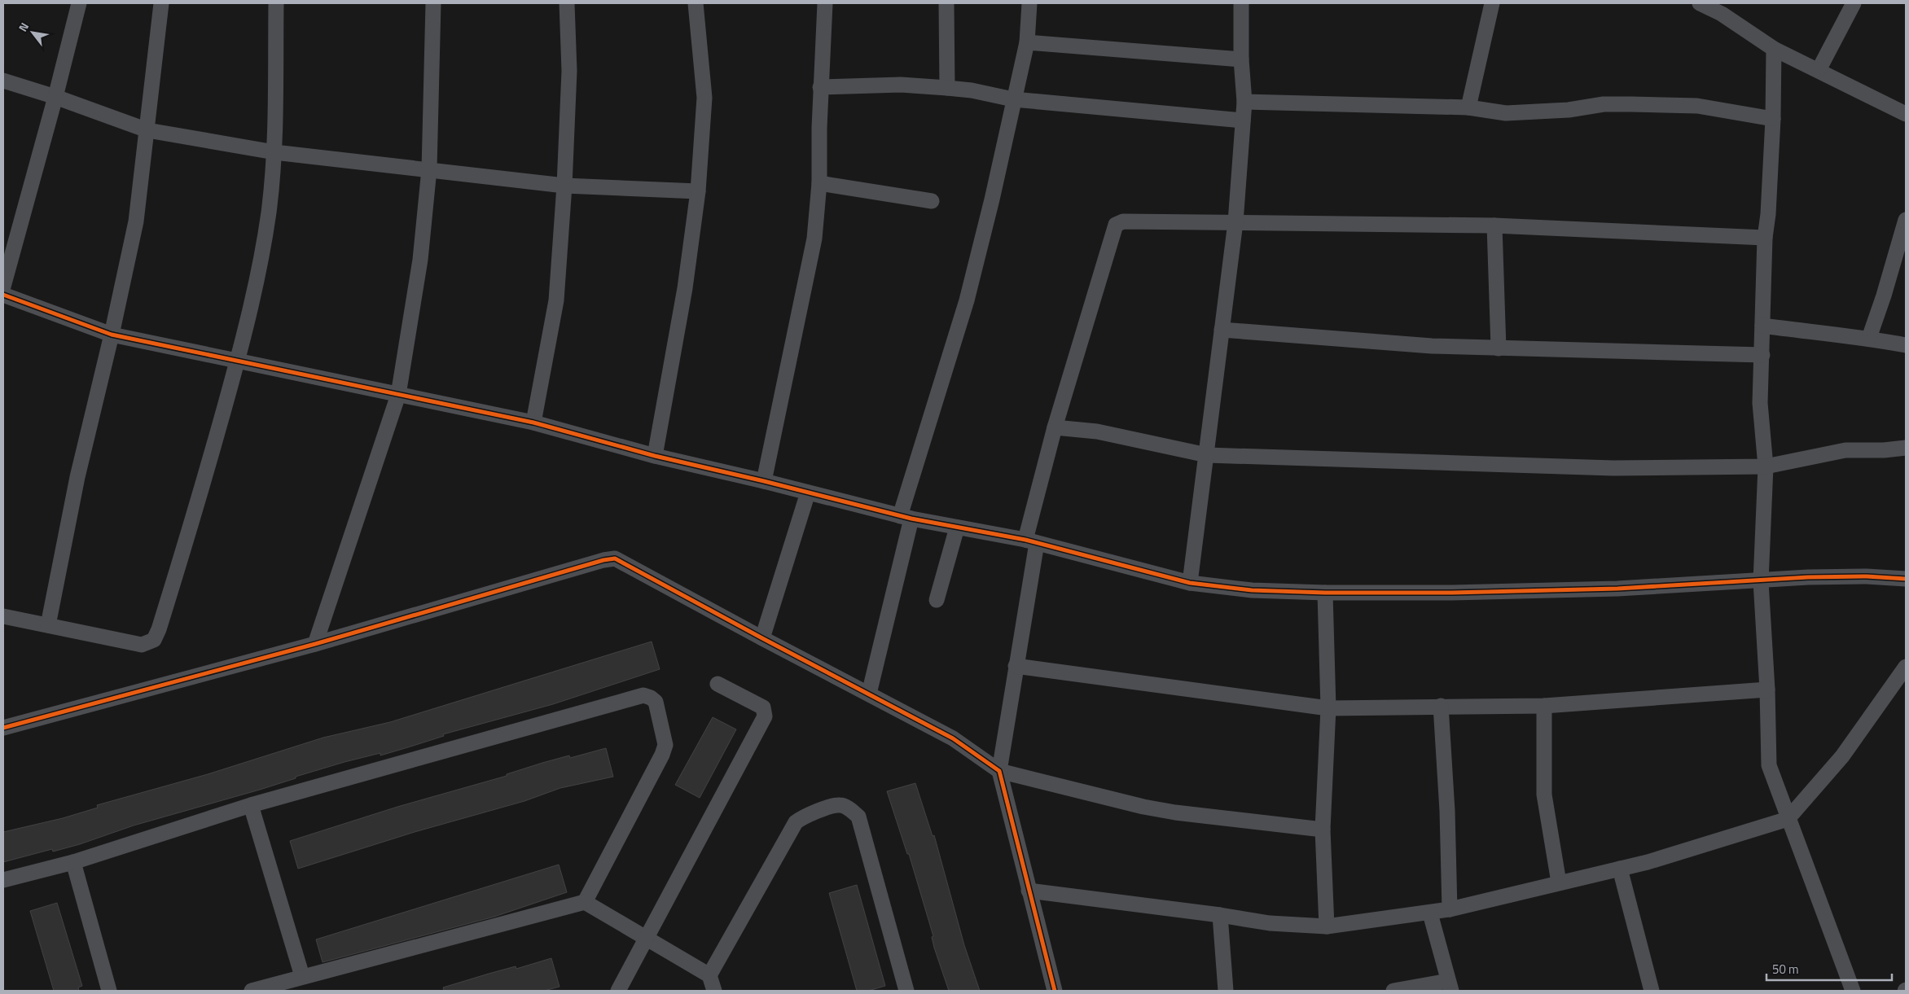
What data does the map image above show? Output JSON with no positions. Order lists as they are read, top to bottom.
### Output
{
  "scale_bar": "50 m",
  "north": "top left"
}
